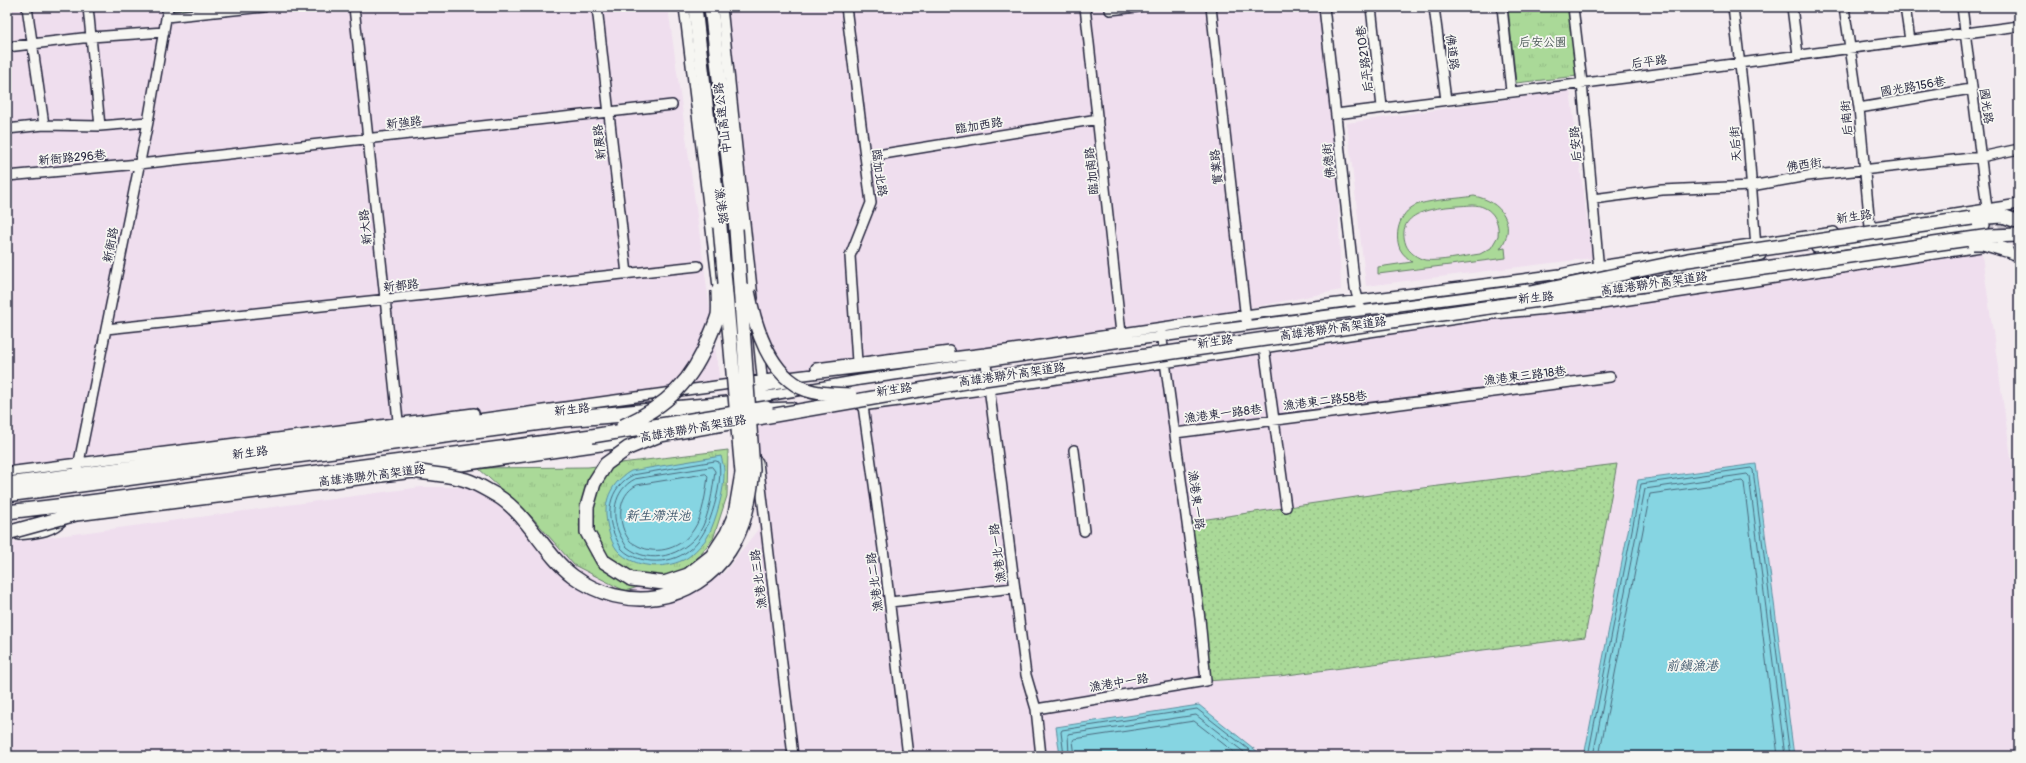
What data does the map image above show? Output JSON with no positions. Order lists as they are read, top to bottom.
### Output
{
  "streets": {
    "highway": ["中山高速公路", "高雄港聯外高架道路"],
    "street": [
      "佛道路",
      "后平路210巷",
      "后平路",
      "國光路156巷",
      "國光路",
      "后南街",
      "新強路",
      "臨加西路",
      "新展路",
      "后安路",
      "天后街",
      "新衙路296巷",
      "佛德街",
      "佛西街",
      "實業路",
      "臨加南路",
      "臨加北路",
      "漁港路",
      "新生路",
      "新大路",
      "新衙路",
      "新都路",
      "漁港東三路18巷",
      "漁港東二路58巷",
      "漁港東一路8巷",
      "漁港東一路",
      "漁港北一路",
      "漁港北三路",
      "漁港北二路",
      "漁港中一路"
    ]
  },
  "crossings": [
    ["佛道路", "后平路"],
    ["后平路210巷", "后平路"],
    ["后平路", "國光路"],
    ["后平路", "后南街"],
    ["后平路", "后安路"],
    ["后平路", "天后街"],
    ["后平路", "佛德街"],
    ["國光路156巷", "國光路"],
    ["國光路156巷", "后南街"],
    ["國光路", "佛西街"],
    ["國光路", "新生路"],
    ["后南街", "佛西街"],
    ["后南街", "新生路"],
    ["新強路", "新展路"],
    ["新強路", "新衙路296巷"],
    ["新強路", "新大路"],
    ["新強路", "新衙路"],
    ["臨加西路", "臨加南路"],
    ["臨加西路", "臨加北路"],
    ["新展路", "新都路"],
    ["后安路", "佛西街"],
    ["后安路", "新生路"],
    ["天后街", "佛西街"],
    ["天后街", "新生路"],
    ["新衙路296巷", "新衙路"],
    ["佛德街", "新生路"],
    ["實業路", "新生路"],
    ["臨加南路", "新生路"],
    ["臨加北路", "新生路"],
    ["漁港路", "新生路"],
    ["新生路", "新大路"],
    ["新生路", "新衙路"],
    ["新生路", "漁港東一路"],
    ["新生路", "漁港北一路"],
    ["新生路", "漁港北三路"],
    ["新生路", "漁港北二路"],
    ["新大路", "新都路"],
    ["新衙路", "新都路"],
    ["漁港東三路18巷", "漁港東二路58巷"],
    ["漁港東二路58巷", "漁港東一路8巷"],
    ["漁港東一路8巷", "漁港東一路"],
    ["漁港東一路", "漁港中一路"],
    ["漁港北一路", "漁港中一路"]
  ],
  "water": ["新生滯洪池", "前鎮漁港"],
  "parks": ["后安公園"]
}
